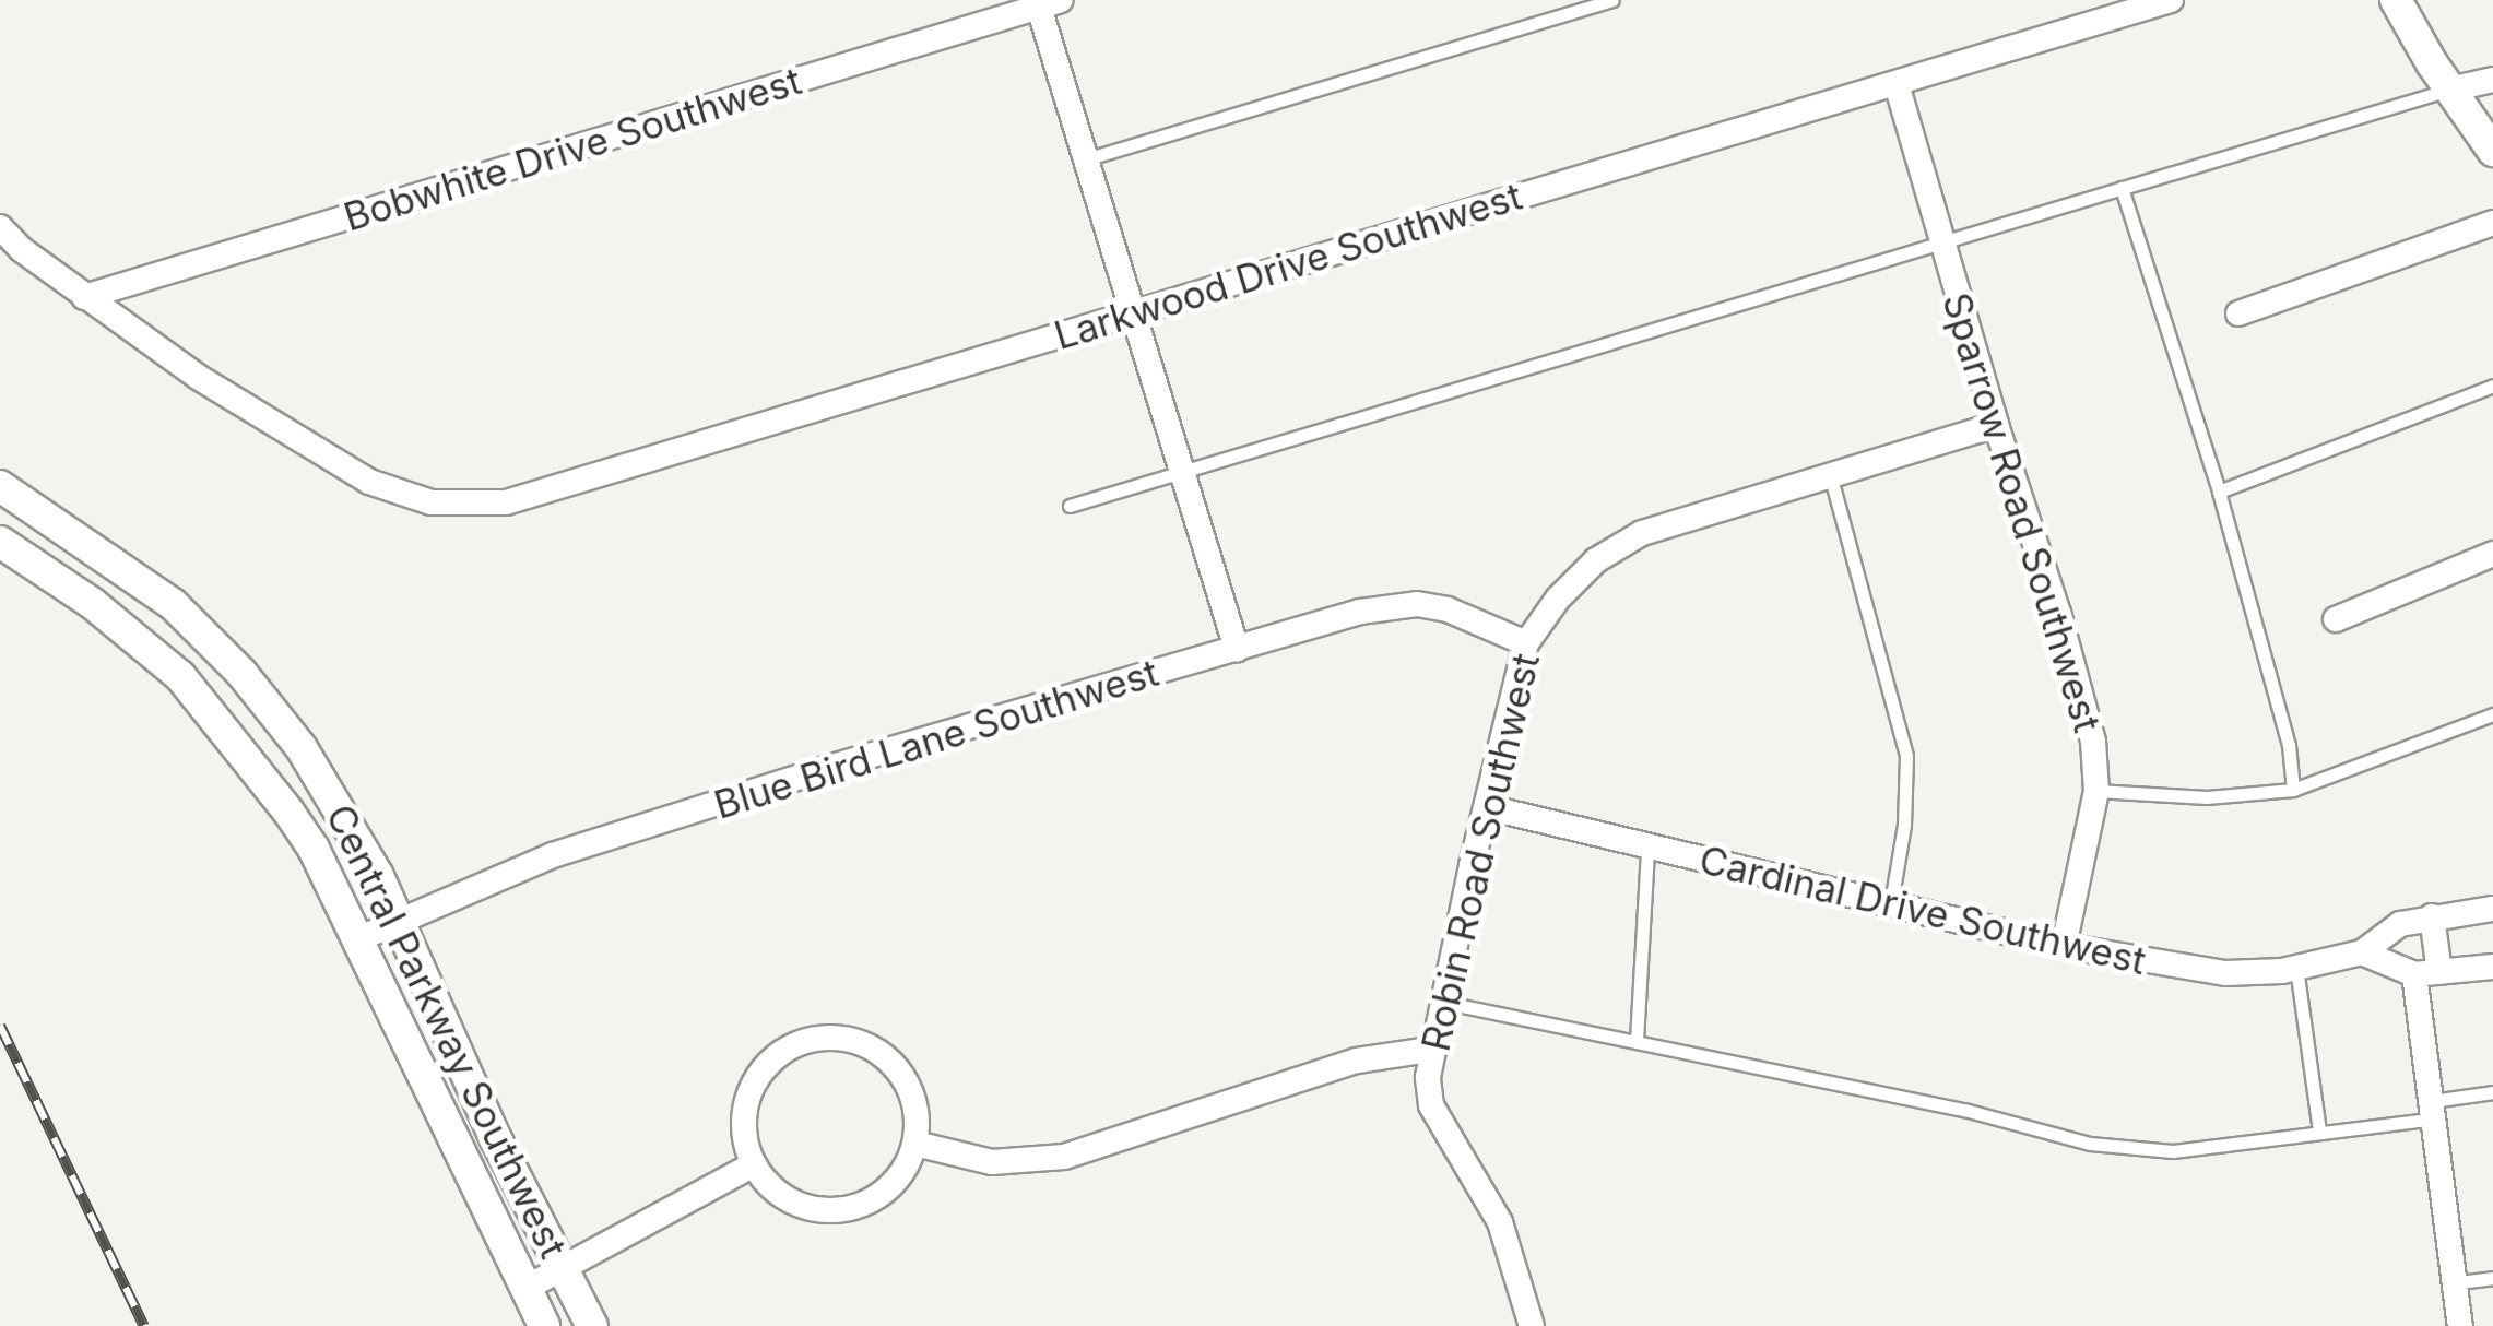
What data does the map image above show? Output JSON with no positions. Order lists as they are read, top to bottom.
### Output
{
  "streets": {
    "street": [
      "Bobwhite Drive Southwest",
      "Larkwood Drive Southwest",
      "Sparrow Road Southwest",
      "Blue Bird Lane Southwest",
      "Robin Road Southwest",
      "Cardinal Drive Southwest",
      "Central Parkway Southwest"
    ]
  },
  "crossings": [
    ["Bobwhite Drive Southwest", "Larkwood Drive Southwest"],
    ["Larkwood Drive Southwest", "Sparrow Road Southwest"],
    ["Sparrow Road Southwest", "Robin Road Southwest"],
    ["Sparrow Road Southwest", "Cardinal Drive Southwest"],
    ["Blue Bird Lane Southwest", "Robin Road Southwest"],
    ["Blue Bird Lane Southwest", "Central Parkway Southwest"],
    ["Robin Road Southwest", "Cardinal Drive Southwest"]
  ]
}
